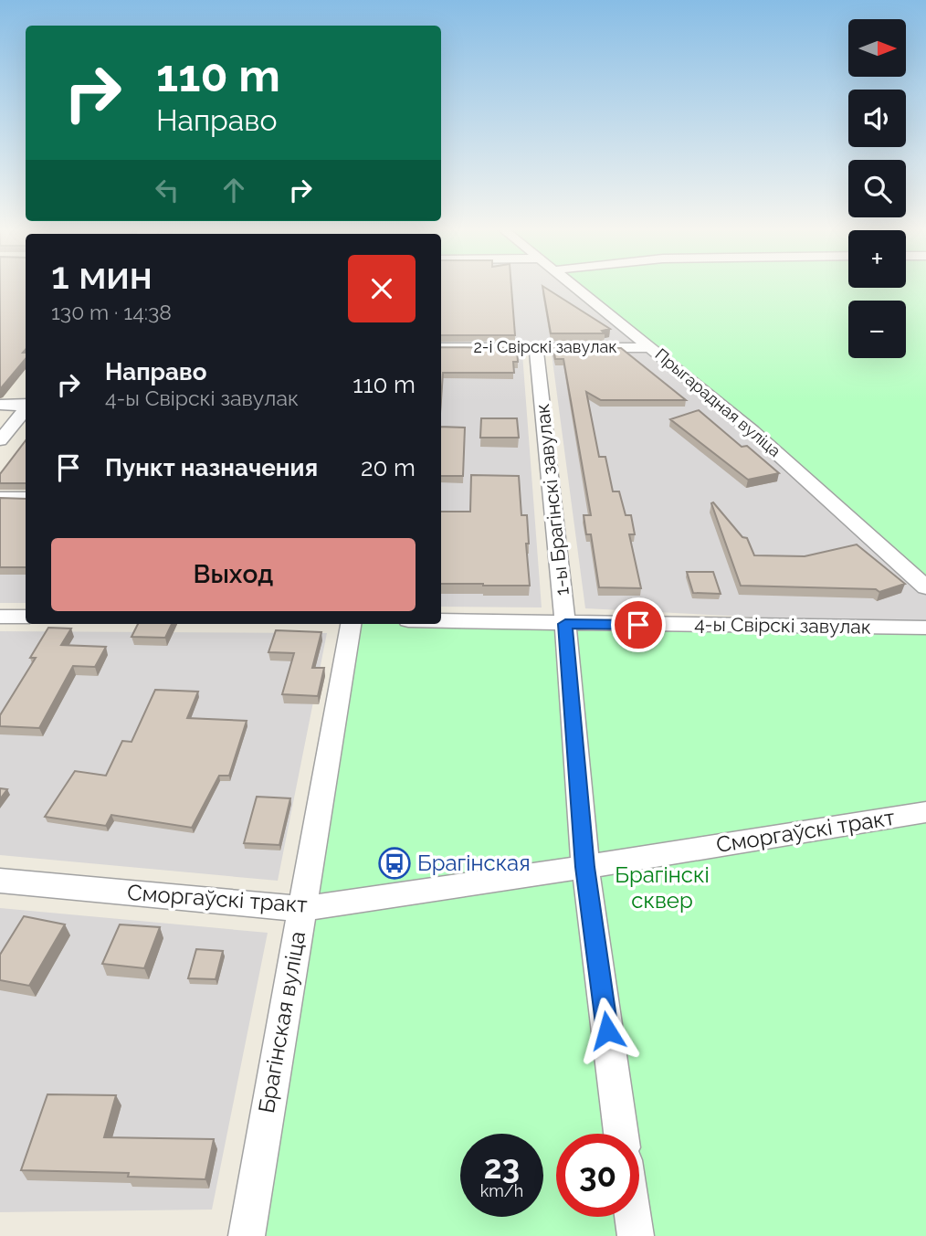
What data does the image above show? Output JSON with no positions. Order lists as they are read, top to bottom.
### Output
{
  "streets": {
    "street": [
      "2-і Свірскі завулак",
      "Прыгарадная вуліца",
      "1-ы Брагінскі завулак",
      "4-ы Свірскі завулак",
      "Сморгаўскі тракт",
      "Брагінская вуліца"
    ]
  },
  "crossings": [
    ["2-і Свірскі завулак", "Прыгарадная вуліца"],
    ["2-і Свірскі завулак", "1-ы Брагінскі завулак"],
    ["1-ы Брагінскі завулак", "4-ы Свірскі завулак"],
    ["1-ы Брагінскі завулак", "Сморгаўскі тракт"],
    ["Сморгаўскі тракт", "Брагінская вуліца"]
  ],
  "parks": ["Брагінскі сквер"],
  "places": {
    "bus stop": ["Брагінская"]
  },
  "north": "right",
  "page": {
    "map_buttons": ["+", "−"],
    "turn": ["110 m", "Направо"],
    "heading": ["1 мин", "130 m · 14:38"],
    "list": [
      {
        "name": "Направо",
        "note": "4-ы Свірскі завулак",
        "value": "110 m"
      },
      {
        "name": "Пункт назначения",
        "value": "20 m"
      }
    ],
    "buttons": "Выход",
    "speed": "23 km/h",
    "limit": "30"
  }
}
